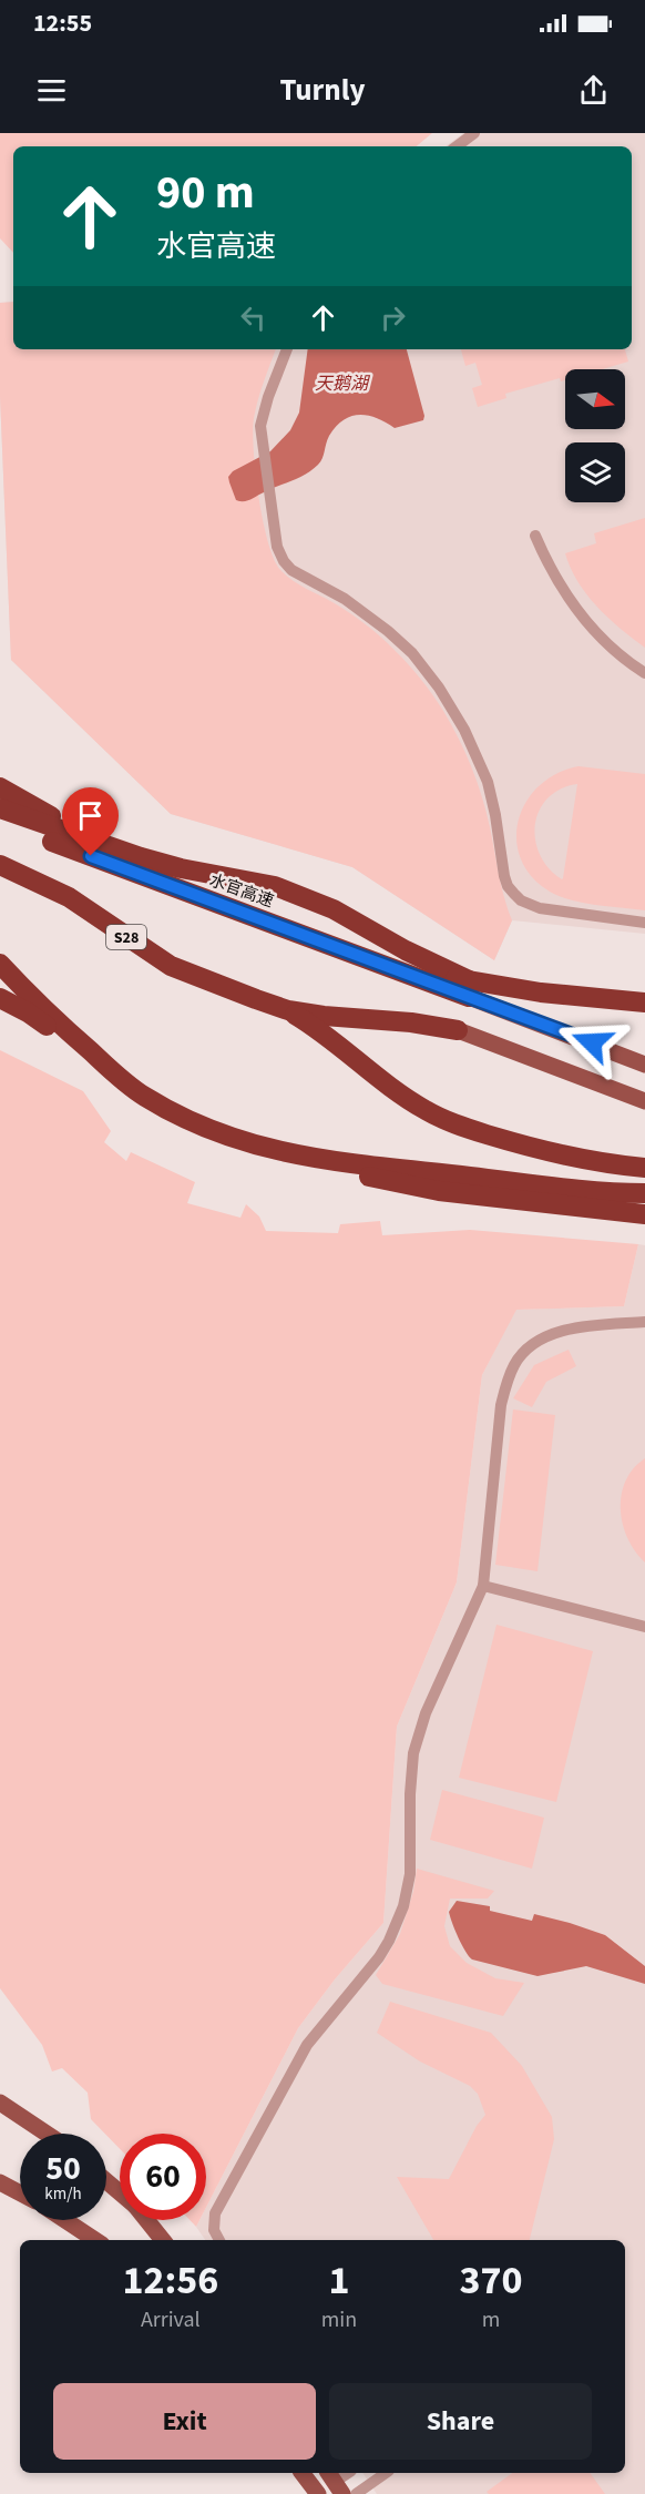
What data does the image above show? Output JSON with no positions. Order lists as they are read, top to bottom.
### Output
{
  "streets": {
    "highway": ["水官高速", "S28"]
  },
  "water": ["天鹅湖"],
  "north": "right",
  "page": {
    "status": "12:55",
    "header": "Turnly",
    "turn": ["90 m", "水官高速"],
    "speed": "50 km/h",
    "limit": "60",
    "eta": [
      "12:56",
      "Arrival",
      "1",
      "min",
      "370",
      "m"
    ],
    "buttons": ["Exit", "Share"]
  }
}
